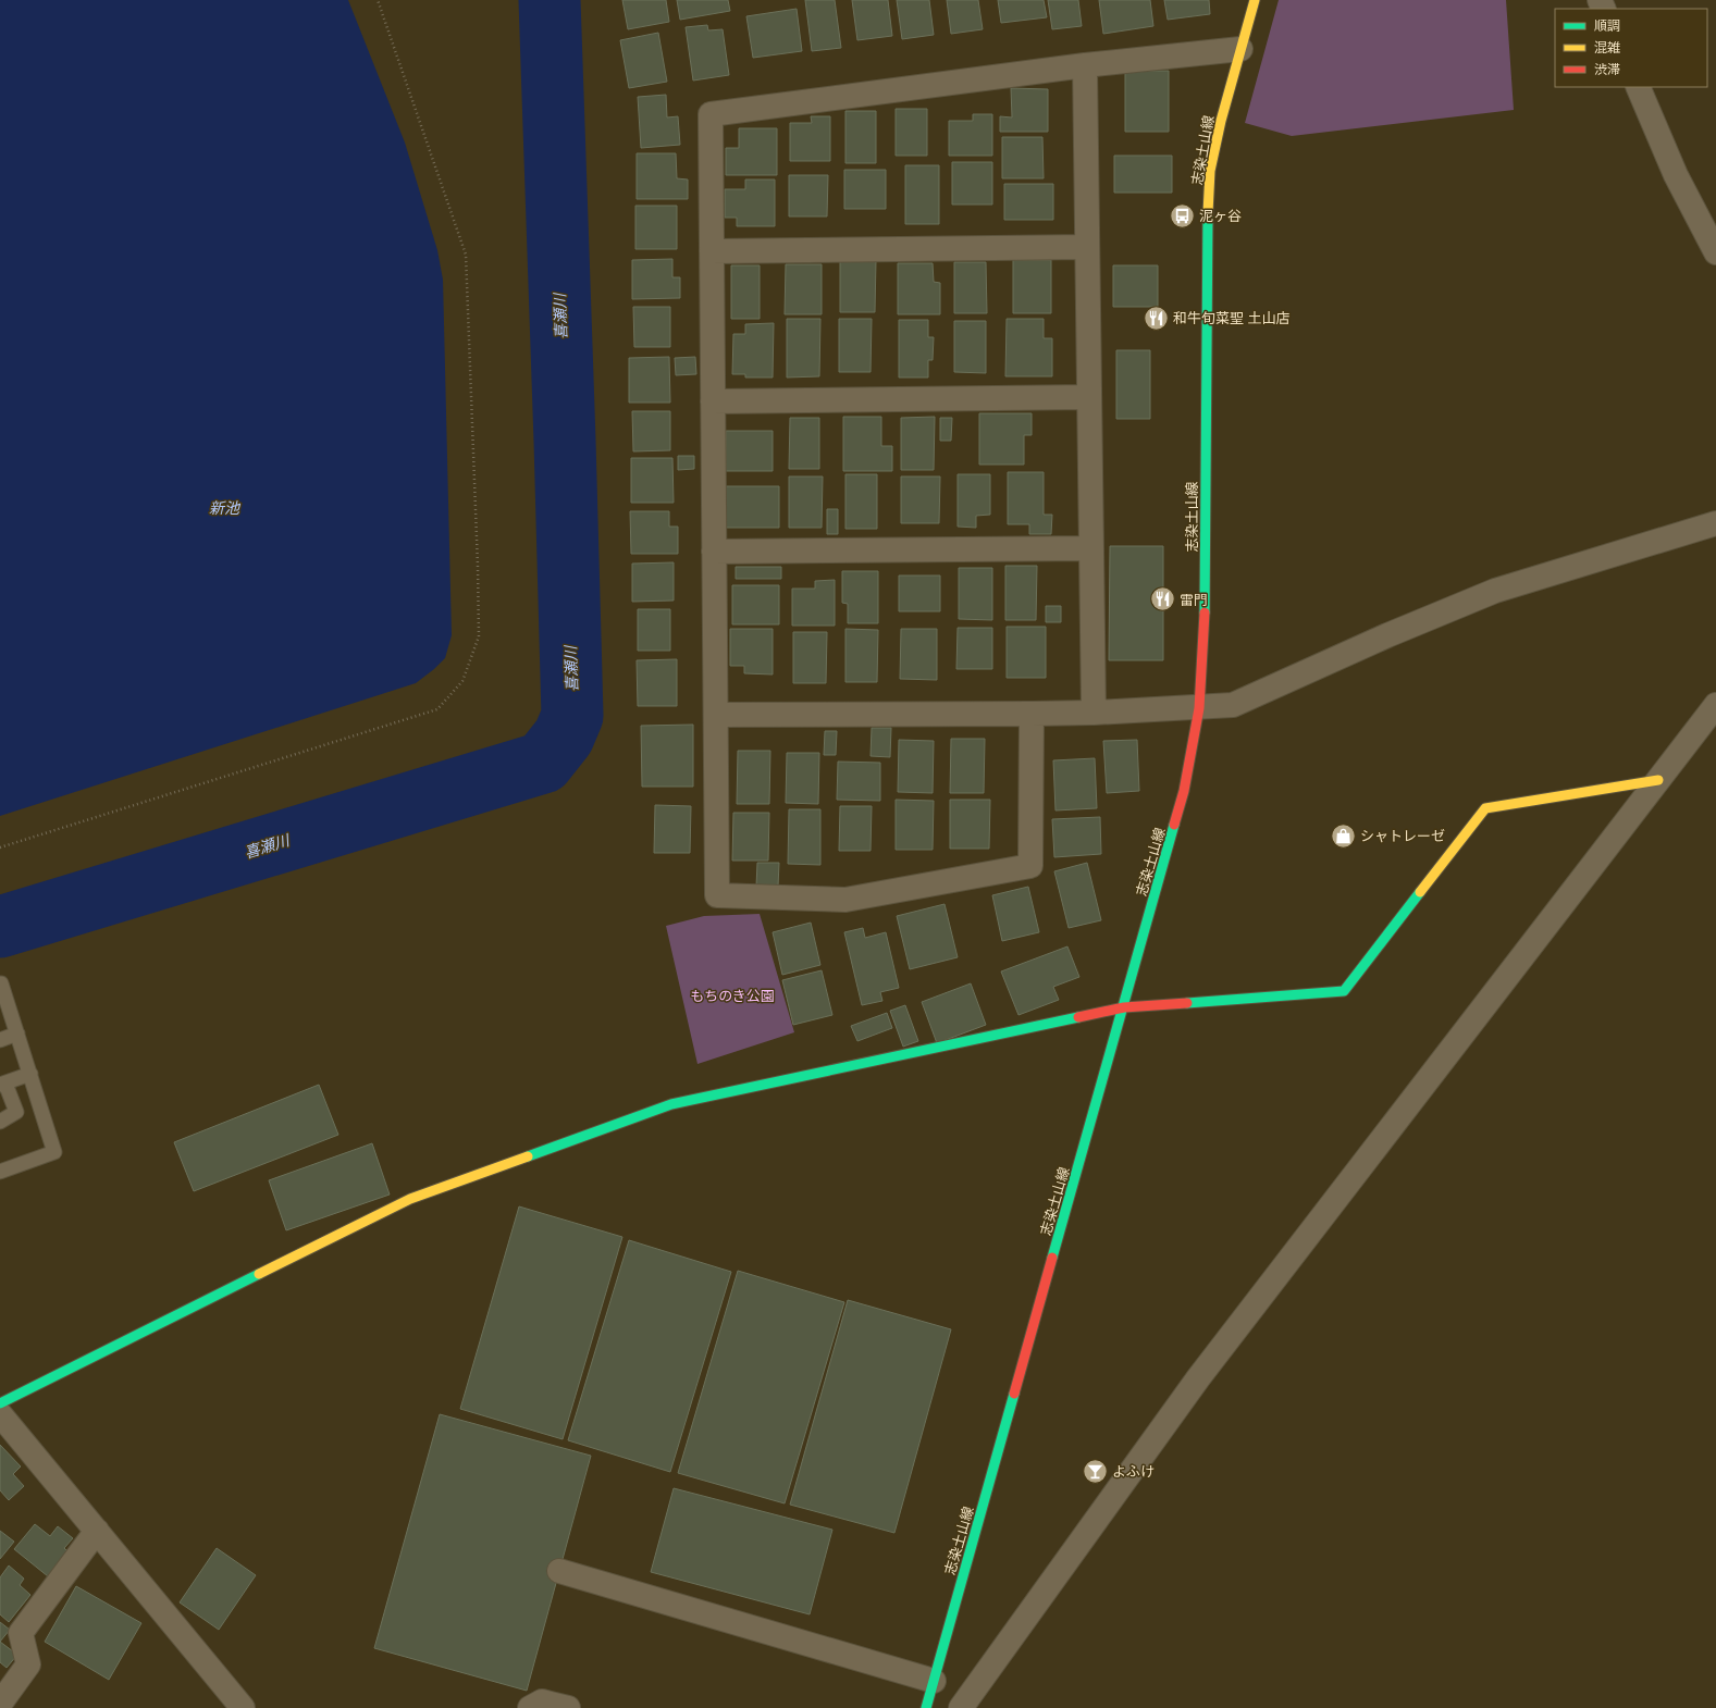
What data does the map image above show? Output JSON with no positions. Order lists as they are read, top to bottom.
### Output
{
  "streets": {
    "street": ["志染土山線"]
  },
  "water": ["喜瀬川", "新池"],
  "parks": ["もちのき公園"],
  "places": {
    "bus stop": ["泥ヶ谷"],
    "restaurant": ["和牛旬菜聖 土山店", "雷門"],
    "shop": ["シャトレーゼ"],
    "bar": ["よふけ"]
  },
  "legend": ["順調", "混雑", "渋滞"]
}
